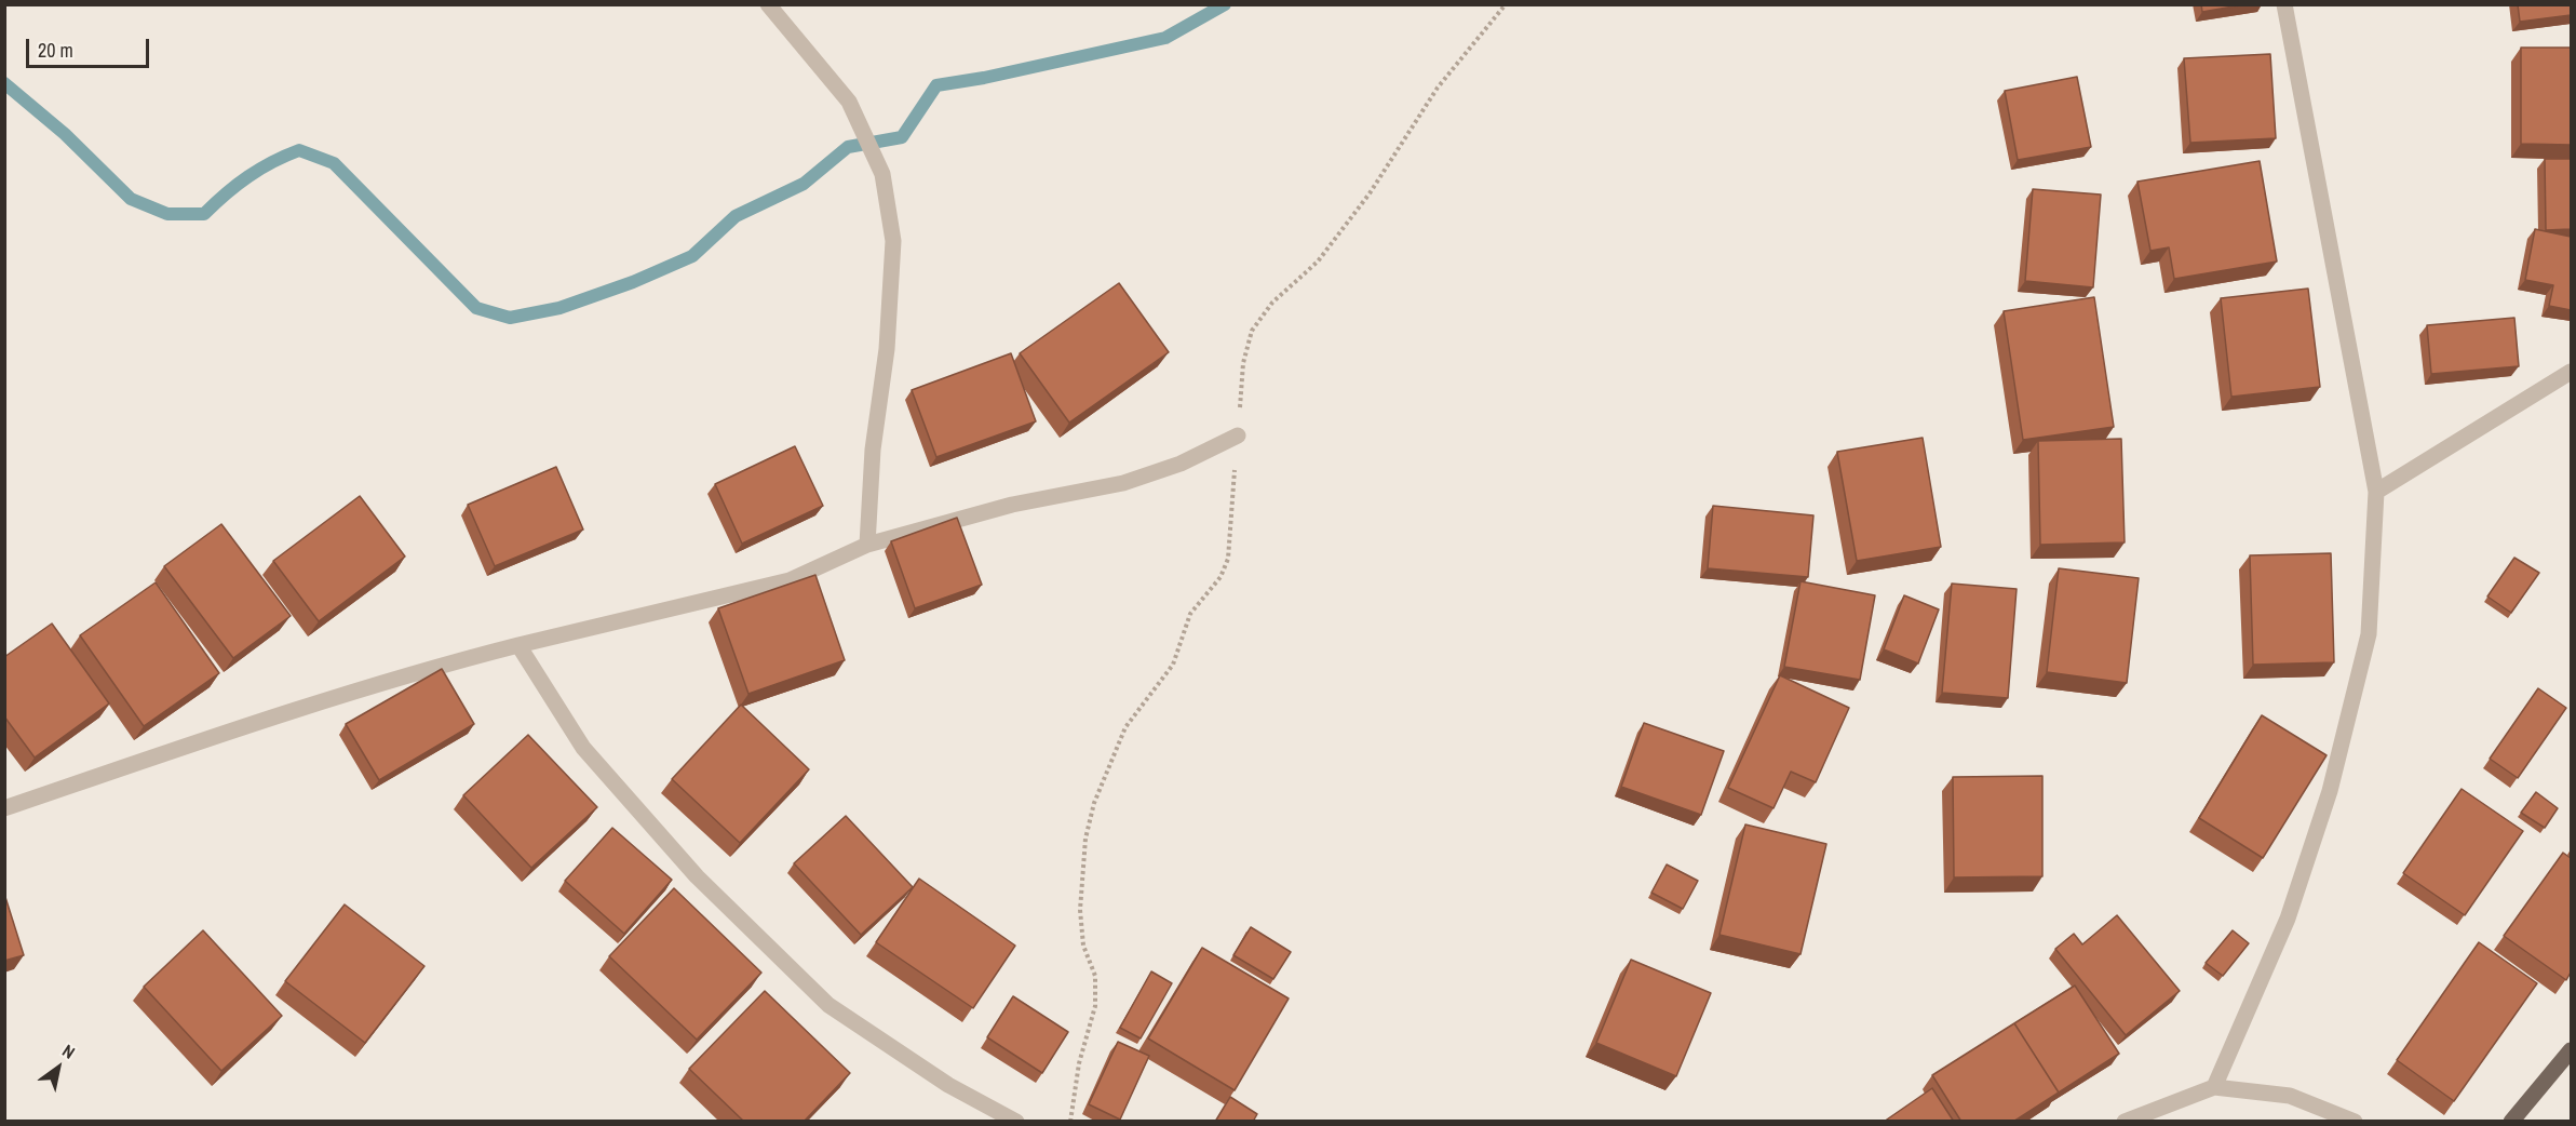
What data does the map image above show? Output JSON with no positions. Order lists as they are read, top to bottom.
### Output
{
  "scale_bar": "20 m",
  "north": "top right"
}
